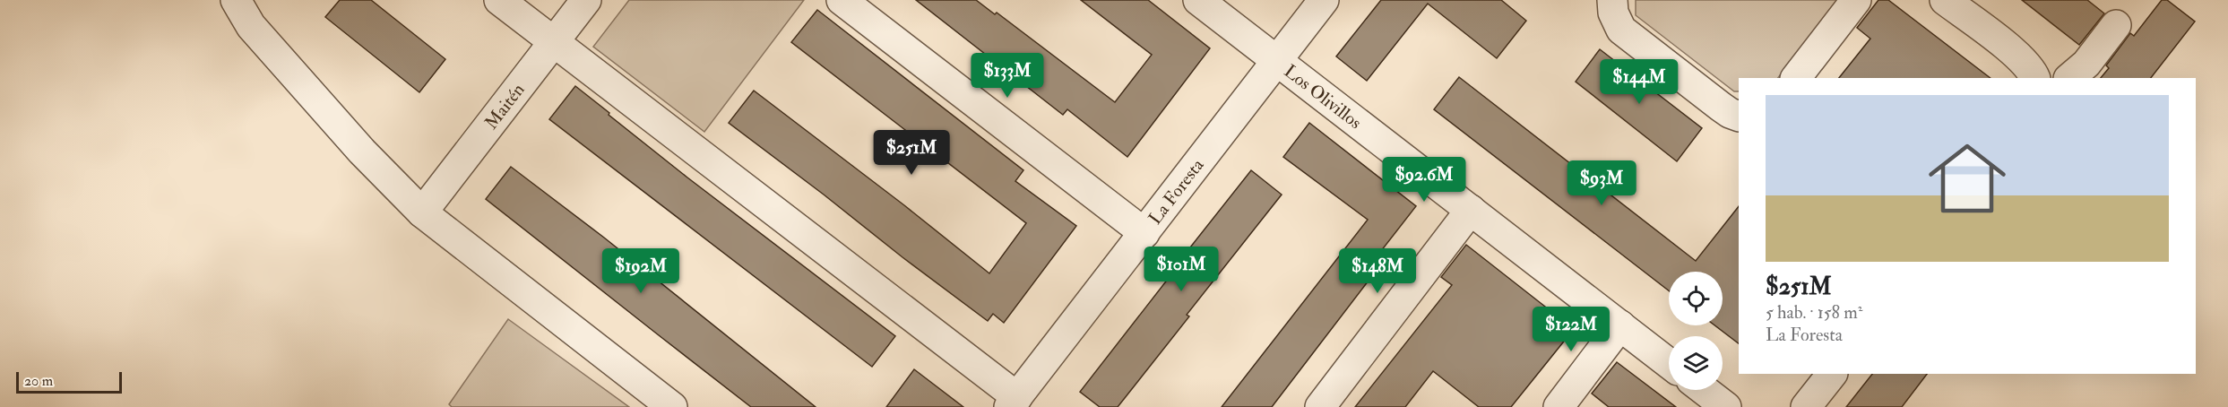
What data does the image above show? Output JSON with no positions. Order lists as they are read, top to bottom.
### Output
{
  "streets": {
    "street": ["Los Olivillos", "Maitén", "La Foresta"]
  },
  "crossings": [
    ["Los Olivillos", "La Foresta"]
  ],
  "scale_bar": "20 m",
  "page": {
    "price": [
      "$133M",
      "$144M",
      "$251M",
      "$92.6M",
      "$93M",
      "$101M",
      "$192M",
      "$148M",
      "$122M"
    ],
    "list": [
      {
        "name": "$251M",
        "note": "5 hab. · 158 m² · La Foresta"
      }
    ],
    "scale": "20 m"
  }
}
